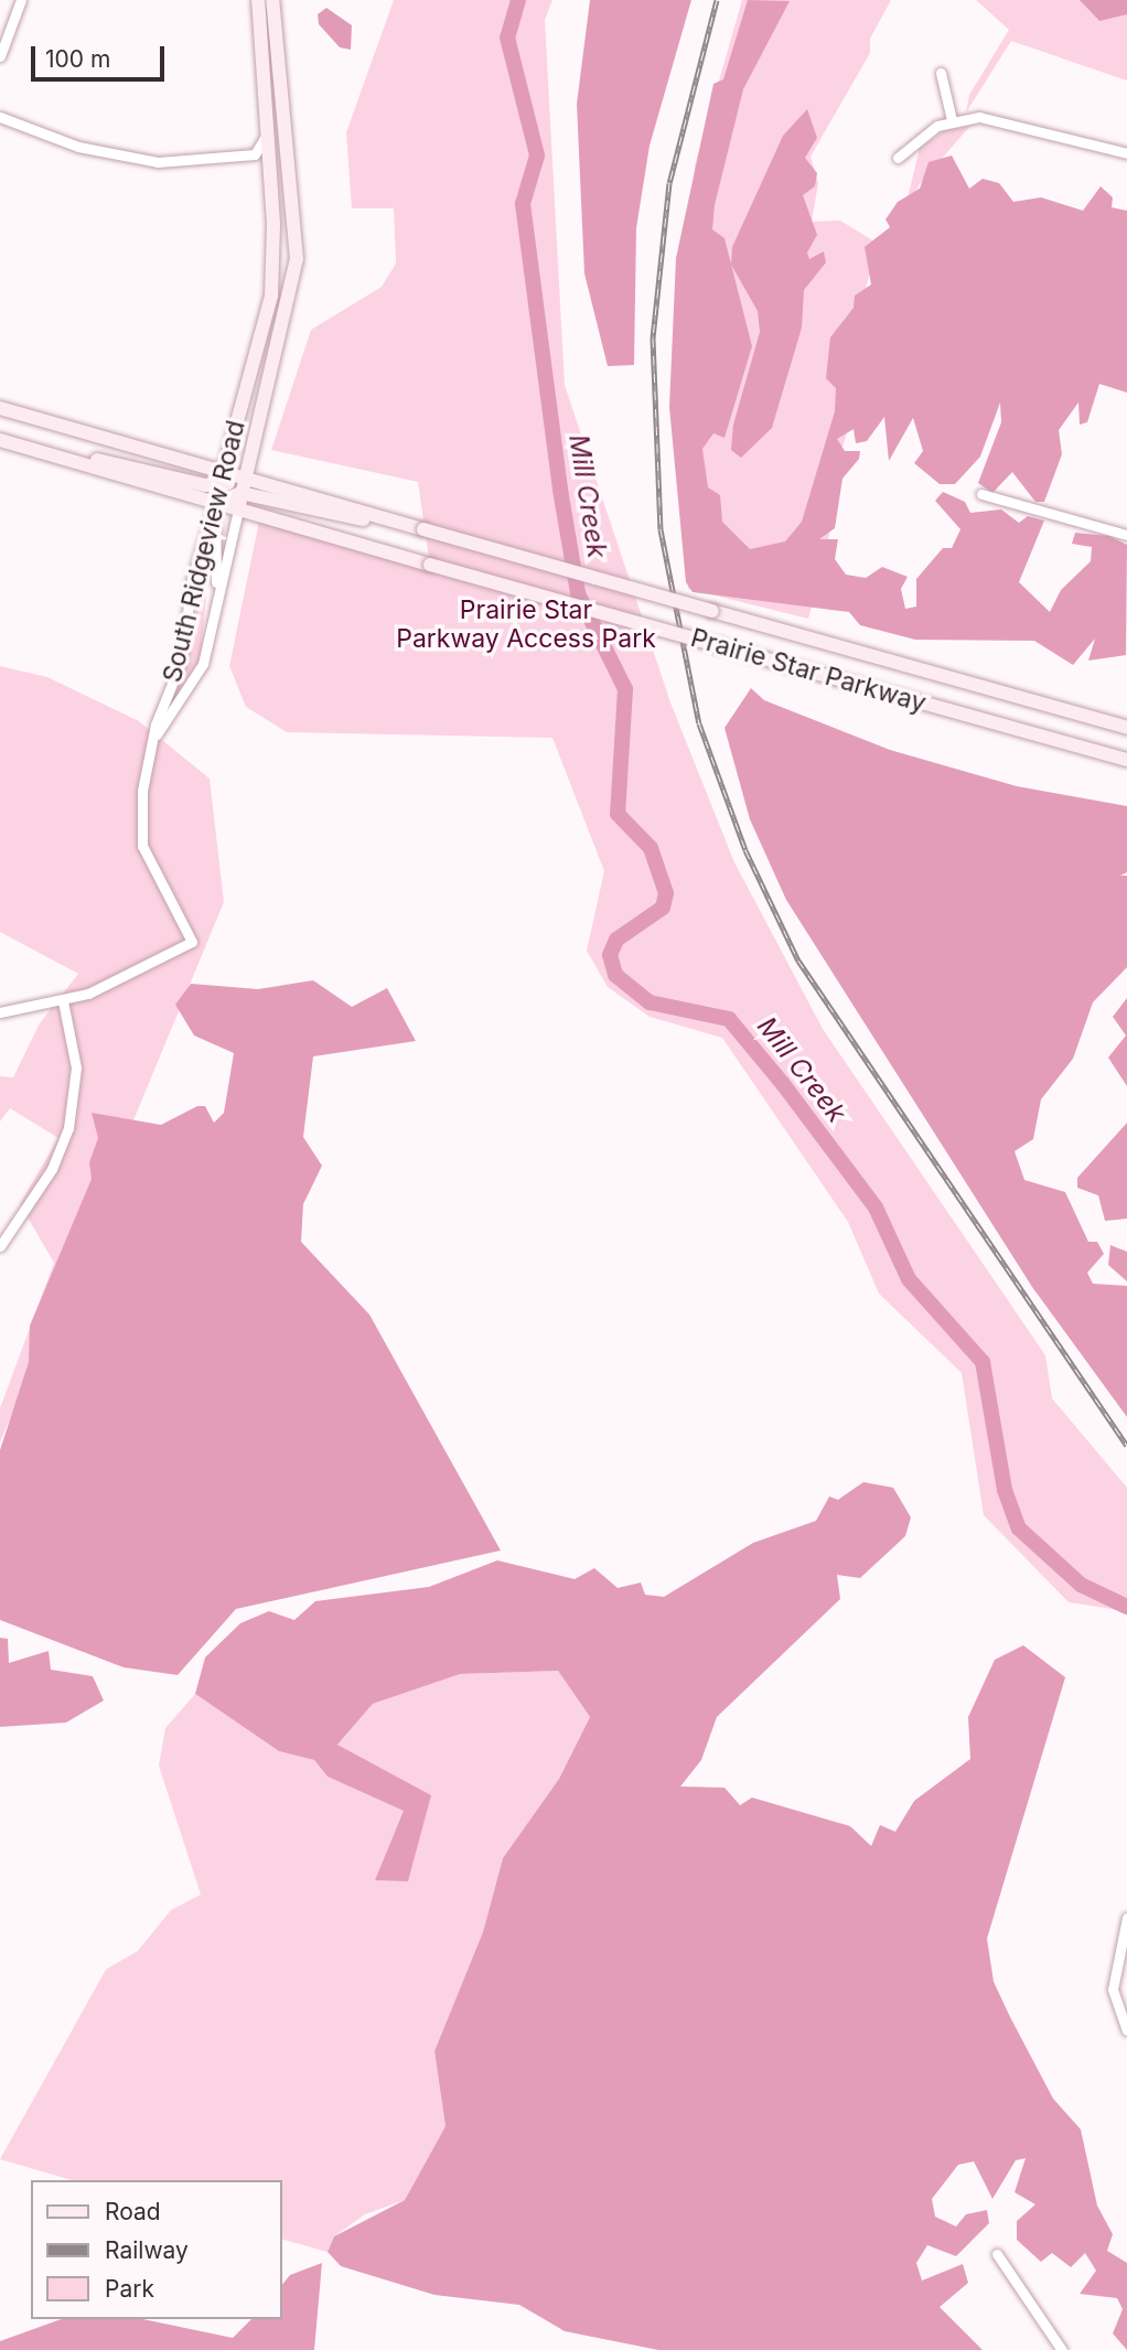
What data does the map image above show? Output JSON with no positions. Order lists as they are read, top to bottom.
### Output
{
  "streets": {
    "main road": ["South Ridgeview Road", "Prairie Star Parkway"]
  },
  "crossings": [
    ["South Ridgeview Road", "Prairie Star Parkway"]
  ],
  "water": ["Mill Creek"],
  "parks": ["Prairie Star Parkway Access Park"],
  "legend": ["Road", "Railway", "Park"],
  "scale_bar": "100 m"
}
